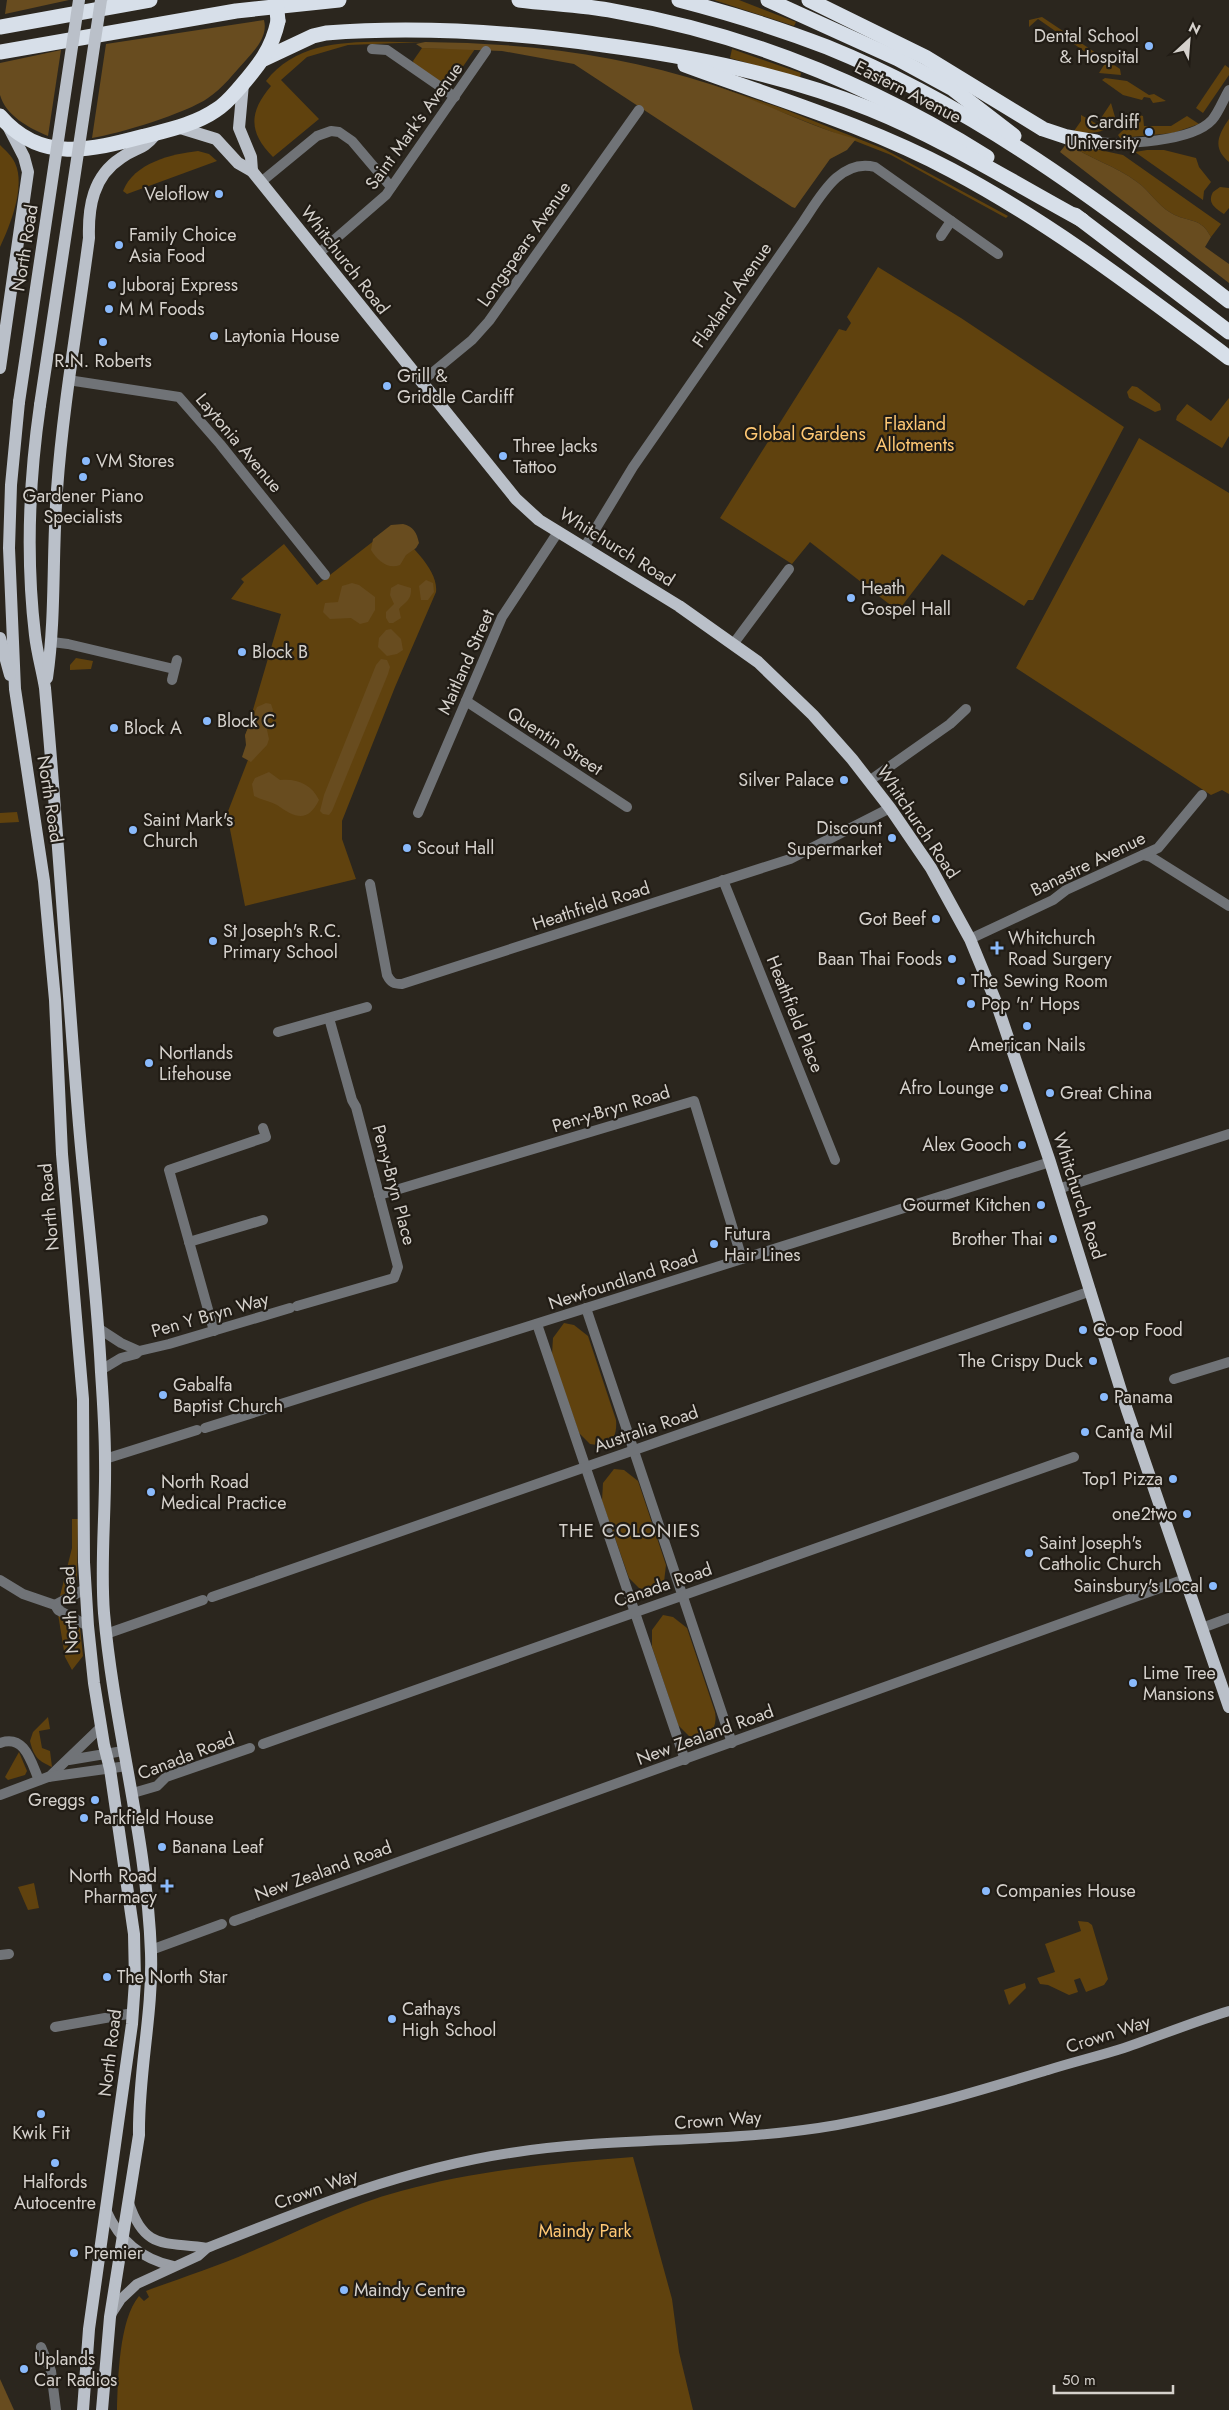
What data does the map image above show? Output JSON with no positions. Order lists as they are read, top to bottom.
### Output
{
  "streets": {
    "highway": ["Eastern Avenue"],
    "main road": ["North Road", "Whitchurch Road"],
    "street": [
      "Saint Mark's Avenue",
      "Longspears Avenue",
      "Flaxland Avenue",
      "Laytonia Avenue",
      "Maitland Street",
      "Quentin Street",
      "Banastre Avenue",
      "Heathfield Road",
      "Heathfield Place",
      "Pen-y-Bryn Road",
      "Pen-y-Bryn Place",
      "Newfoundland Road",
      "Pen Y Bryn Way",
      "Australia Road",
      "Canada Road",
      "New Zealand Road",
      "Crown Way"
    ]
  },
  "crossings": [
    ["Saint Mark's Avenue", "Whitchurch Road"],
    ["Longspears Avenue", "Whitchurch Road"],
    ["North Road", "Newfoundland Road"],
    ["North Road", "Pen Y Bryn Way"],
    ["North Road", "Australia Road"],
    ["North Road", "Canada Road"],
    ["North Road", "Crown Way"],
    ["Whitchurch Road", "Flaxland Avenue"],
    ["Whitchurch Road", "Maitland Street"],
    ["Whitchurch Road", "Banastre Avenue"],
    ["Whitchurch Road", "Heathfield Road"],
    ["Whitchurch Road", "Newfoundland Road"],
    ["Whitchurch Road", "Australia Road"],
    ["Whitchurch Road", "New Zealand Road"],
    ["Maitland Street", "Quentin Street"],
    ["Heathfield Road", "Heathfield Place"],
    ["Pen-y-Bryn Road", "Pen-y-Bryn Place"],
    ["Pen-y-Bryn Road", "Newfoundland Road"],
    ["Pen-y-Bryn Place", "Pen Y Bryn Way"]
  ],
  "districts": ["THE COLONIES"],
  "parks": ["Flaxland Allotments", "Global Gardens", "Maindy Park"],
  "places": {
    "other": [
      "Dental School & Hospital",
      "Cardiff University",
      "Veloflow",
      "Family Choice Asia Food",
      "Juboraj Express",
      "M M Foods",
      "Laytonia House",
      "R.N. Roberts",
      "Grill & Griddle Cardiff",
      "Three Jacks Tattoo",
      "VM Stores",
      "Gardener Piano Specialists",
      "Heath Gospel Hall",
      "Block B",
      "Block C",
      "Block A",
      "Silver Palace",
      "Saint Mark's Church",
      "Discount Supermarket",
      "Scout Hall",
      "Got Beef",
      "St Joseph's R.C. Primary School",
      "Baan Thai Foods",
      "The Sewing Room",
      "Pop 'n' Hops",
      "American Nails",
      "Nortlands Lifehouse",
      "Afro Lounge",
      "Great China",
      "Alex Gooch",
      "Gourmet Kitchen",
      "Brother Thai",
      "Futura Hair Lines",
      "Co-op Food",
      "The Crispy Duck",
      "Gabalfa Baptist Church",
      "Panama",
      "Cant a Mil",
      "Top1 Pizza",
      "North Road Medical Practice",
      "one2two",
      "Saint Joseph's Catholic Church",
      "Sainsbury's Local",
      "Lime Tree Mansions",
      "Greggs",
      "Parkfield House",
      "Banana Leaf",
      "Companies House",
      "The North Star",
      "Cathays High School",
      "Kwik Fit",
      "Halfords Autocentre",
      "Premier",
      "Maindy Centre",
      "Uplands Car Radios"
    ],
    "health": ["Whitchurch Road Surgery", "North Road Pharmacy"]
  },
  "scale_bar": "50 m",
  "north": "top right"
}
